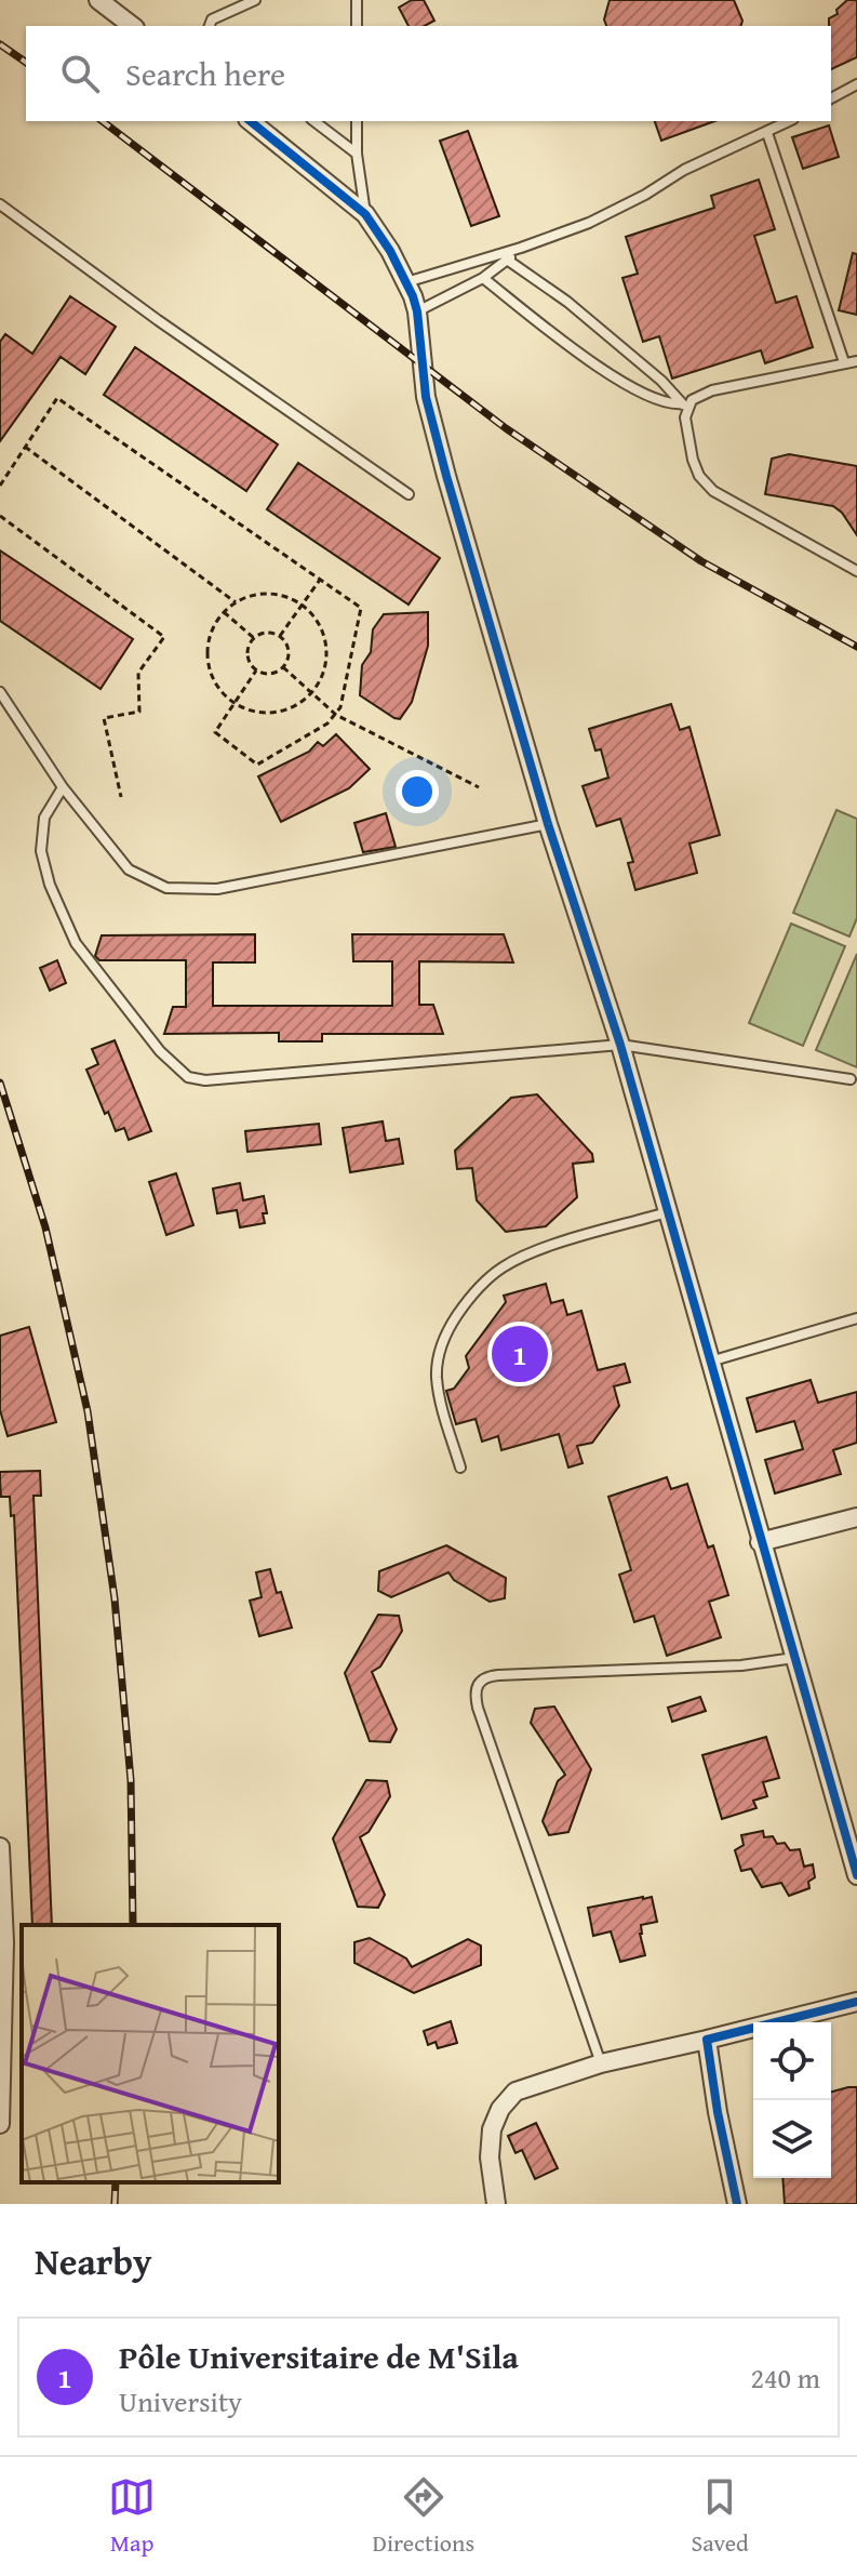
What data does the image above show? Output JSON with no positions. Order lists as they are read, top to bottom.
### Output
{
  "page": {
    "search": "Search here",
    "pins": "1",
    "heading": "Nearby",
    "list": [
      {
        "mark": "1",
        "name": "Pôle Universitaire de M'Sila",
        "note": "University",
        "value": "240 m"
      }
    ],
    "nav": ["Map", "Directions", "Saved"]
  }
}
